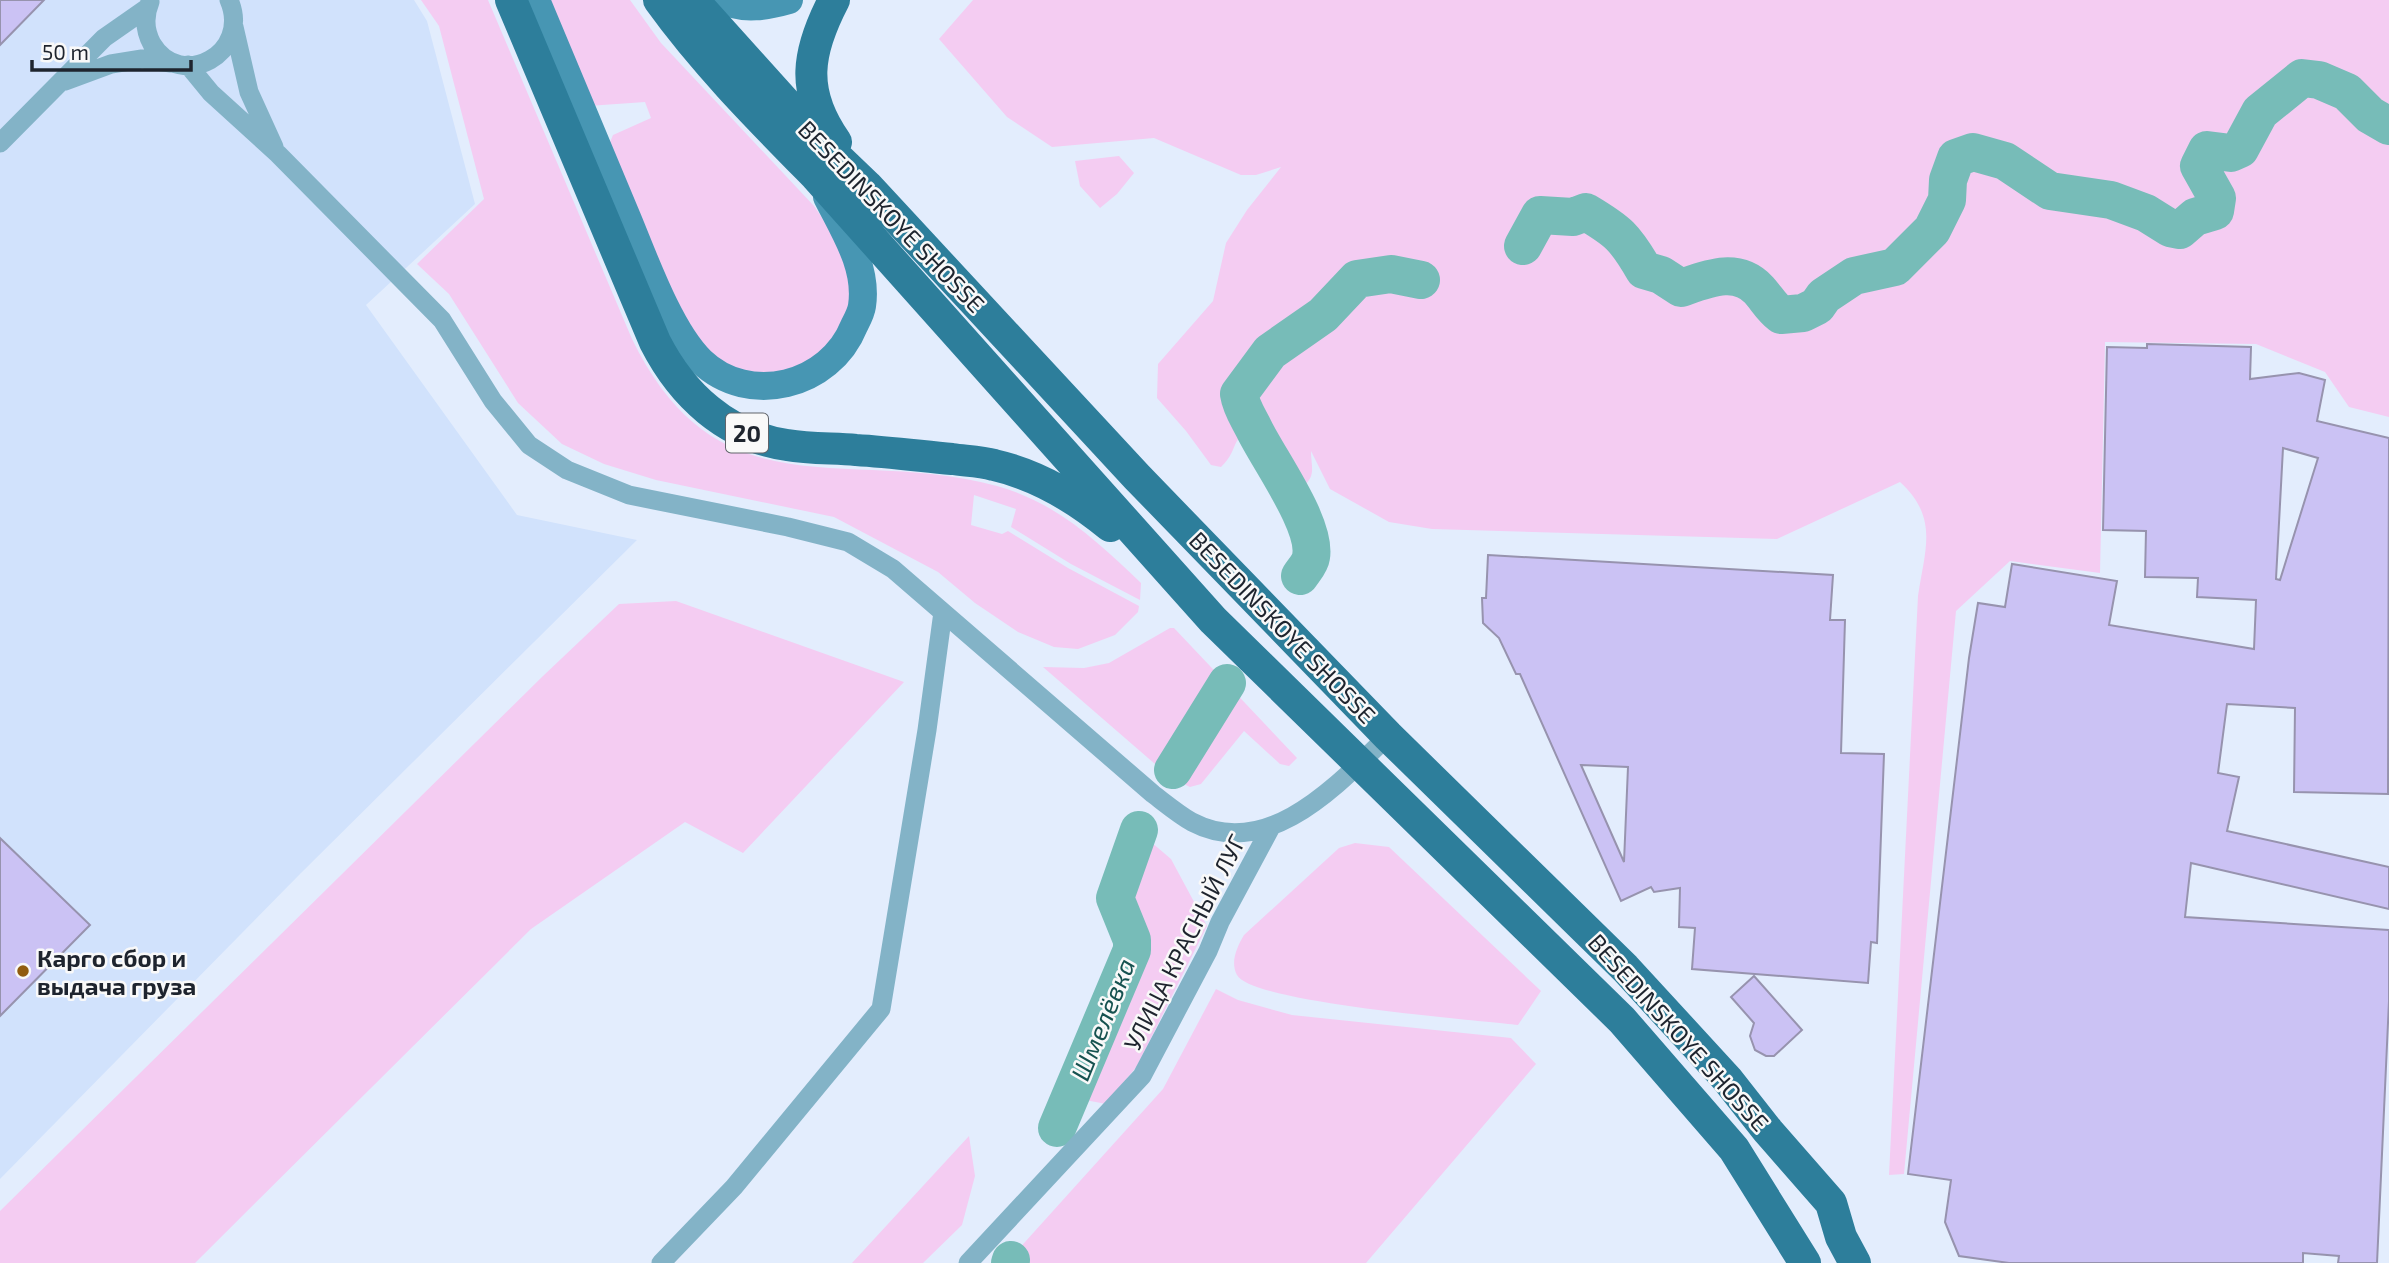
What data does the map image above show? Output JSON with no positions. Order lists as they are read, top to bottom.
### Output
{
  "streets": {
    "main road": ["BESEDINSKOYE SHOSSE", "20"],
    "street": ["УЛИЦА КРАСНЫЙ ЛУГ"]
  },
  "crossings": [
    ["BESEDINSKOYE SHOSSE", "20"]
  ],
  "water": ["Шмелёвка"],
  "places": ["Карго сбор и выдача груза"],
  "scale_bar": "50 m"
}
